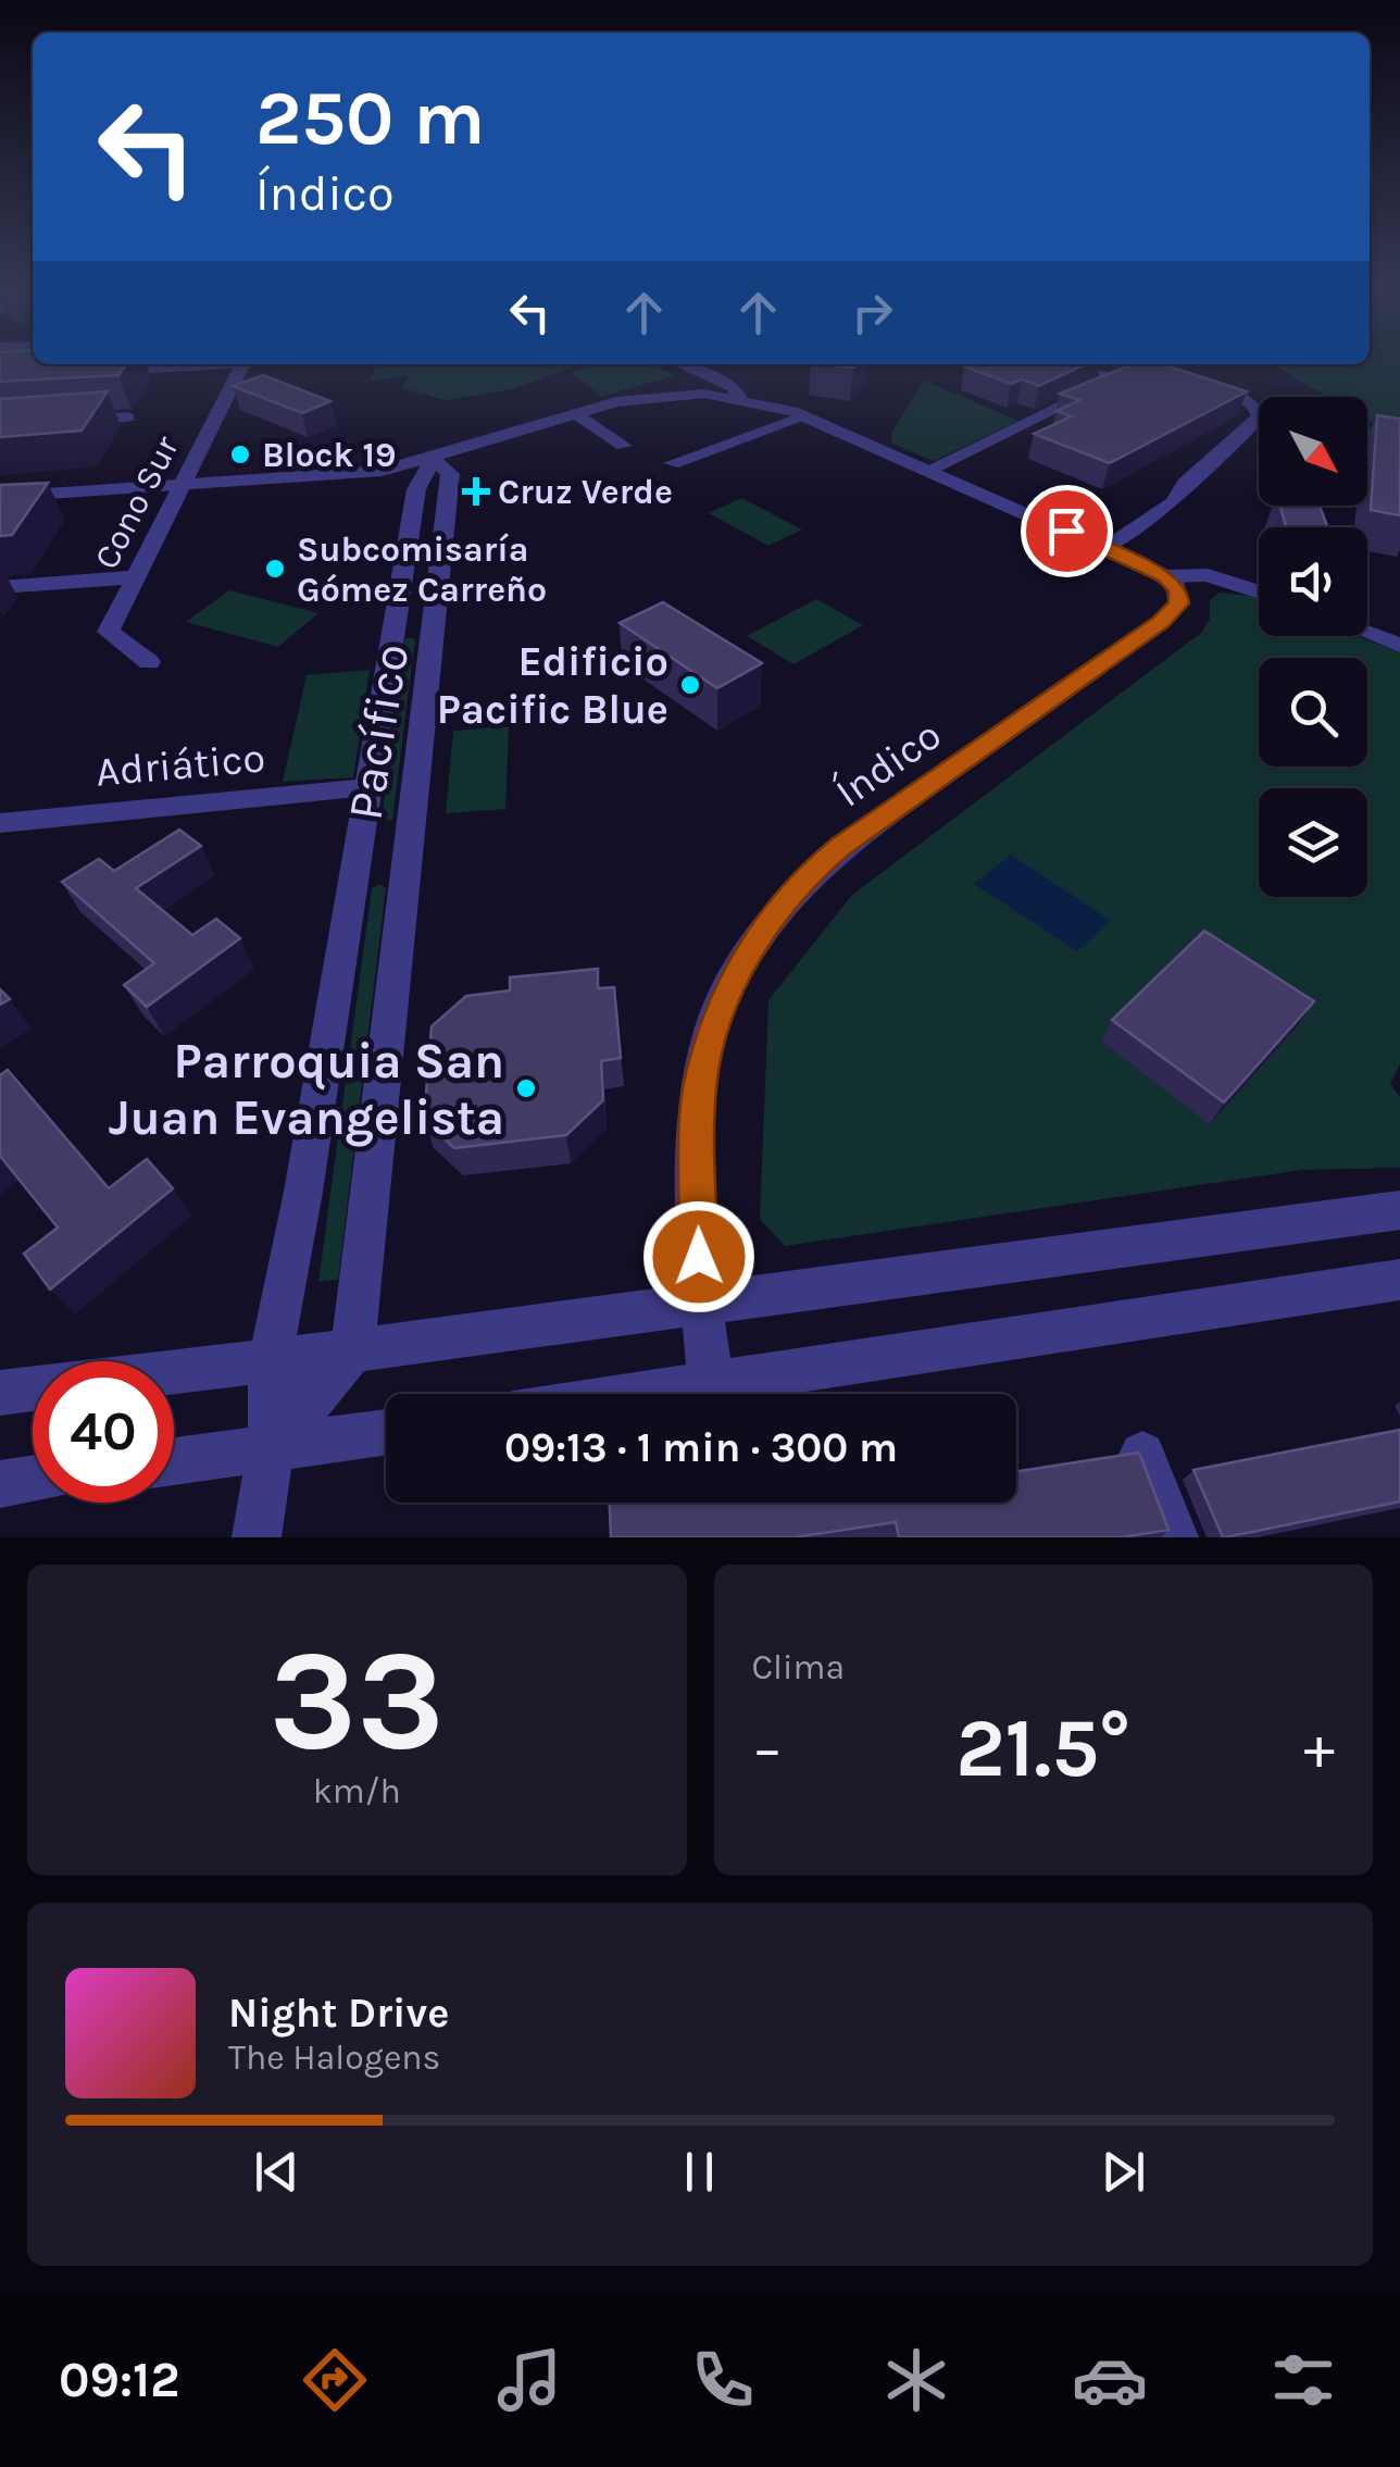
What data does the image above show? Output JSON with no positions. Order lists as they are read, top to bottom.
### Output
{
  "streets": {
    "street": [
      "Cono Sur",
      "Pacífico",
      "Índico",
      "Adriático"
    ]
  },
  "crossings": [
    ["Pacífico", "Adriático"]
  ],
  "places": {
    "other": [
      "Block 19",
      "Subcomisaría Gómez Carreño",
      "Edificio Pacific Blue",
      "Parroquia San Juan Evangelista"
    ],
    "health": ["Cruz Verde"]
  },
  "north": "bottom right",
  "page": {
    "turn": ["250 m", "Índico"],
    "limit": "40",
    "trip": "09:13 · 1 min · 300 m",
    "tile": [
      ["33", "km/h"],
      "Clima"
    ],
    "heat": ["−", "21.5°", "+"],
    "song": ["Night Drive", "The Halogens"],
    "tabs": "09:12"
  }
}
